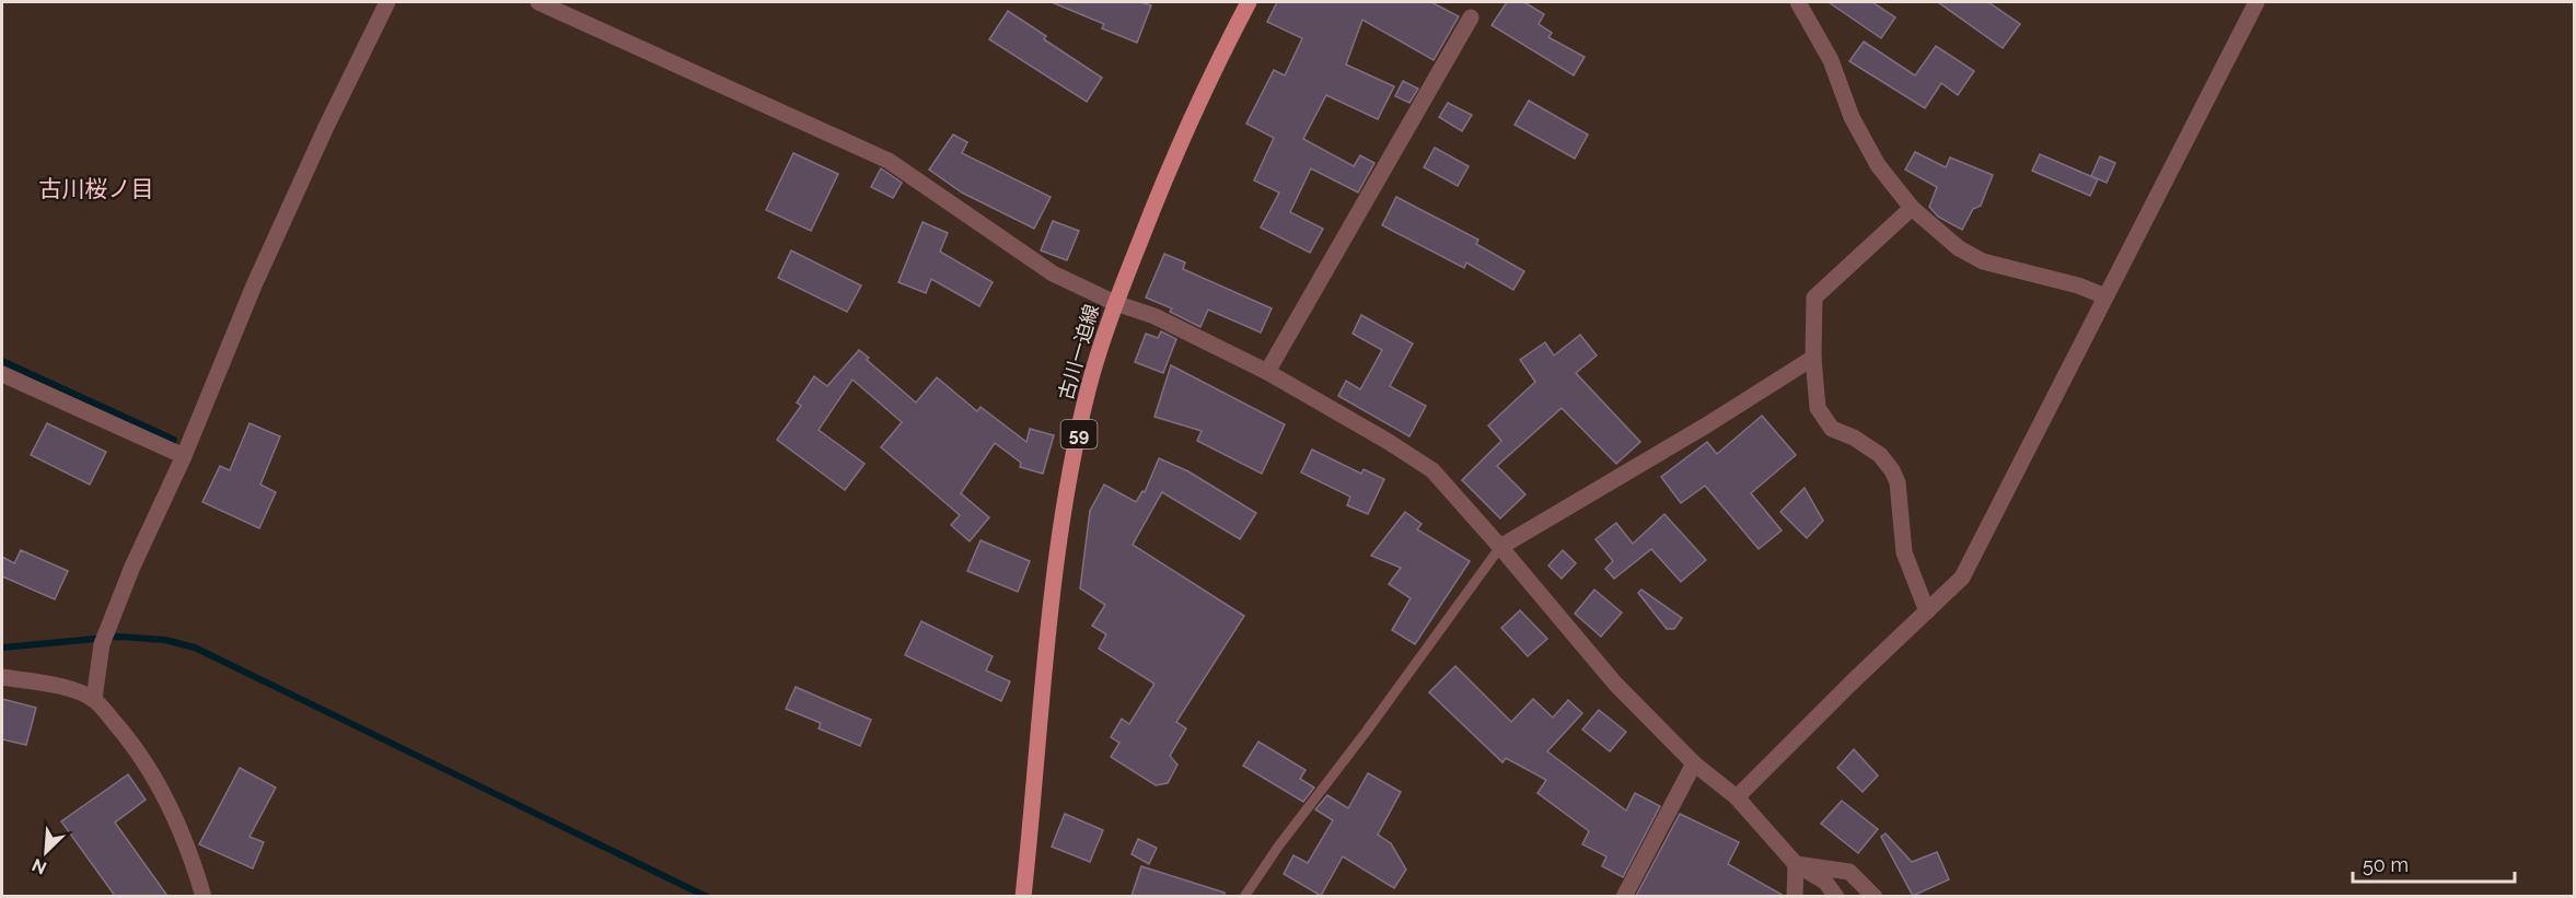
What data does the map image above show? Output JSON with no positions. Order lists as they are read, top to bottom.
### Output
{
  "streets": {
    "main road": ["古川一迫線", "59"]
  },
  "districts": ["古川桜ノ目"],
  "scale_bar": "50 m",
  "north": "bottom left"
}
